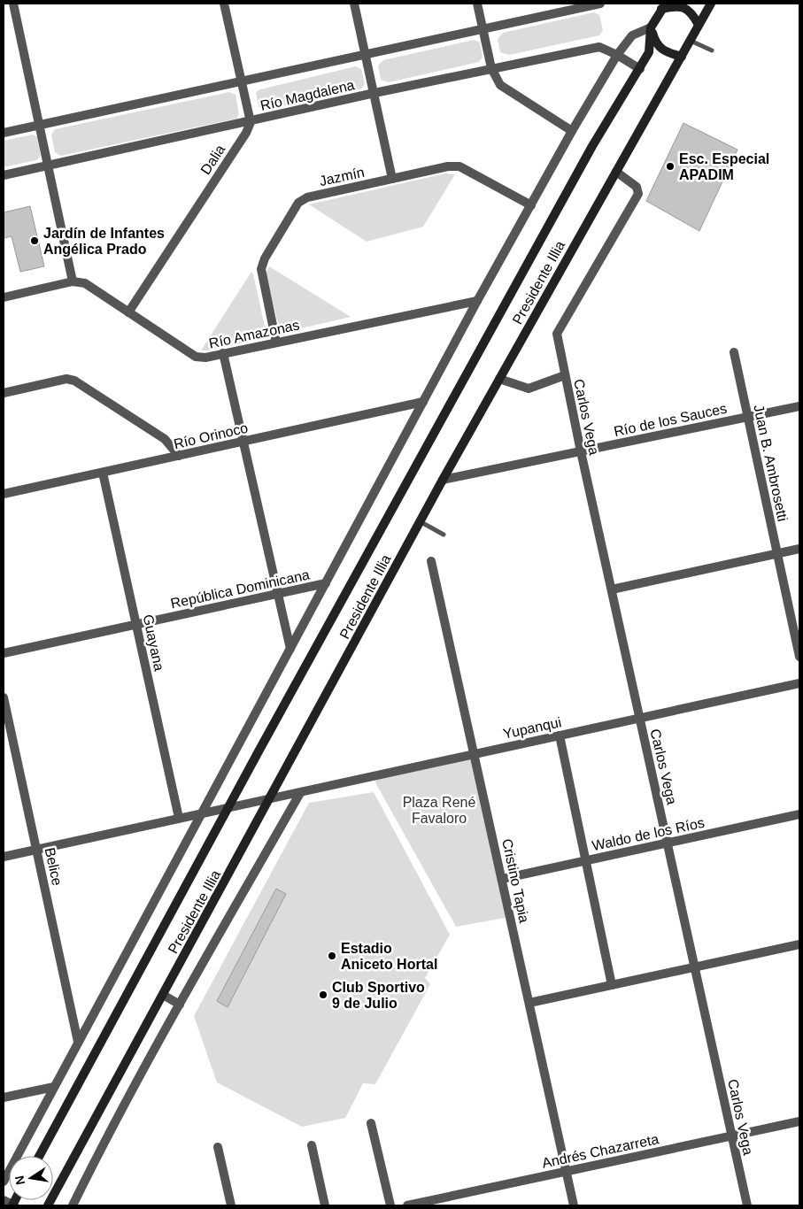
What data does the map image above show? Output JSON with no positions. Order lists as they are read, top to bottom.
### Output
{
  "streets": {
    "main road": ["Presidente Illia"],
    "street": [
      "Río Magdalena",
      "Dalia",
      "Jazmín",
      "Río Amazonas",
      "Carlos Vega",
      "Río de los Sauces",
      "Río Orinoco",
      "Juan B. Ambrosetti",
      "República Dominicana",
      "Guayana",
      "Yupanqui",
      "Waldo de los Ríos",
      "Belice",
      "Cristino Tapia",
      "Andrés Chazarreta"
    ]
  },
  "crossings": [
    ["Río Magdalena", "Dalia"],
    ["Río Magdalena", "Presidente Illia"],
    ["Dalia", "Río Amazonas"],
    ["Jazmín", "Río Amazonas"],
    ["Presidente Illia", "Carlos Vega"],
    ["Presidente Illia", "Río de los Sauces"],
    ["Presidente Illia", "Yupanqui"],
    ["Carlos Vega", "Río de los Sauces"],
    ["Carlos Vega", "Yupanqui"],
    ["Carlos Vega", "Waldo de los Ríos"],
    ["Carlos Vega", "Andrés Chazarreta"],
    ["Río de los Sauces", "Juan B. Ambrosetti"],
    ["Río Orinoco", "Guayana"],
    ["República Dominicana", "Guayana"],
    ["Guayana", "Yupanqui"],
    ["Yupanqui", "Belice"],
    ["Yupanqui", "Cristino Tapia"],
    ["Waldo de los Ríos", "Cristino Tapia"],
    ["Cristino Tapia", "Andrés Chazarreta"]
  ],
  "parks": ["Plaza René Favaloro"],
  "places": [
    "Esc. Especial APADIM",
    "Jardín de Infantes Angélica Prado",
    "Estadio Aniceto Hortal",
    "Club Sportivo 9 de Julio"
  ],
  "north": "left"
}
